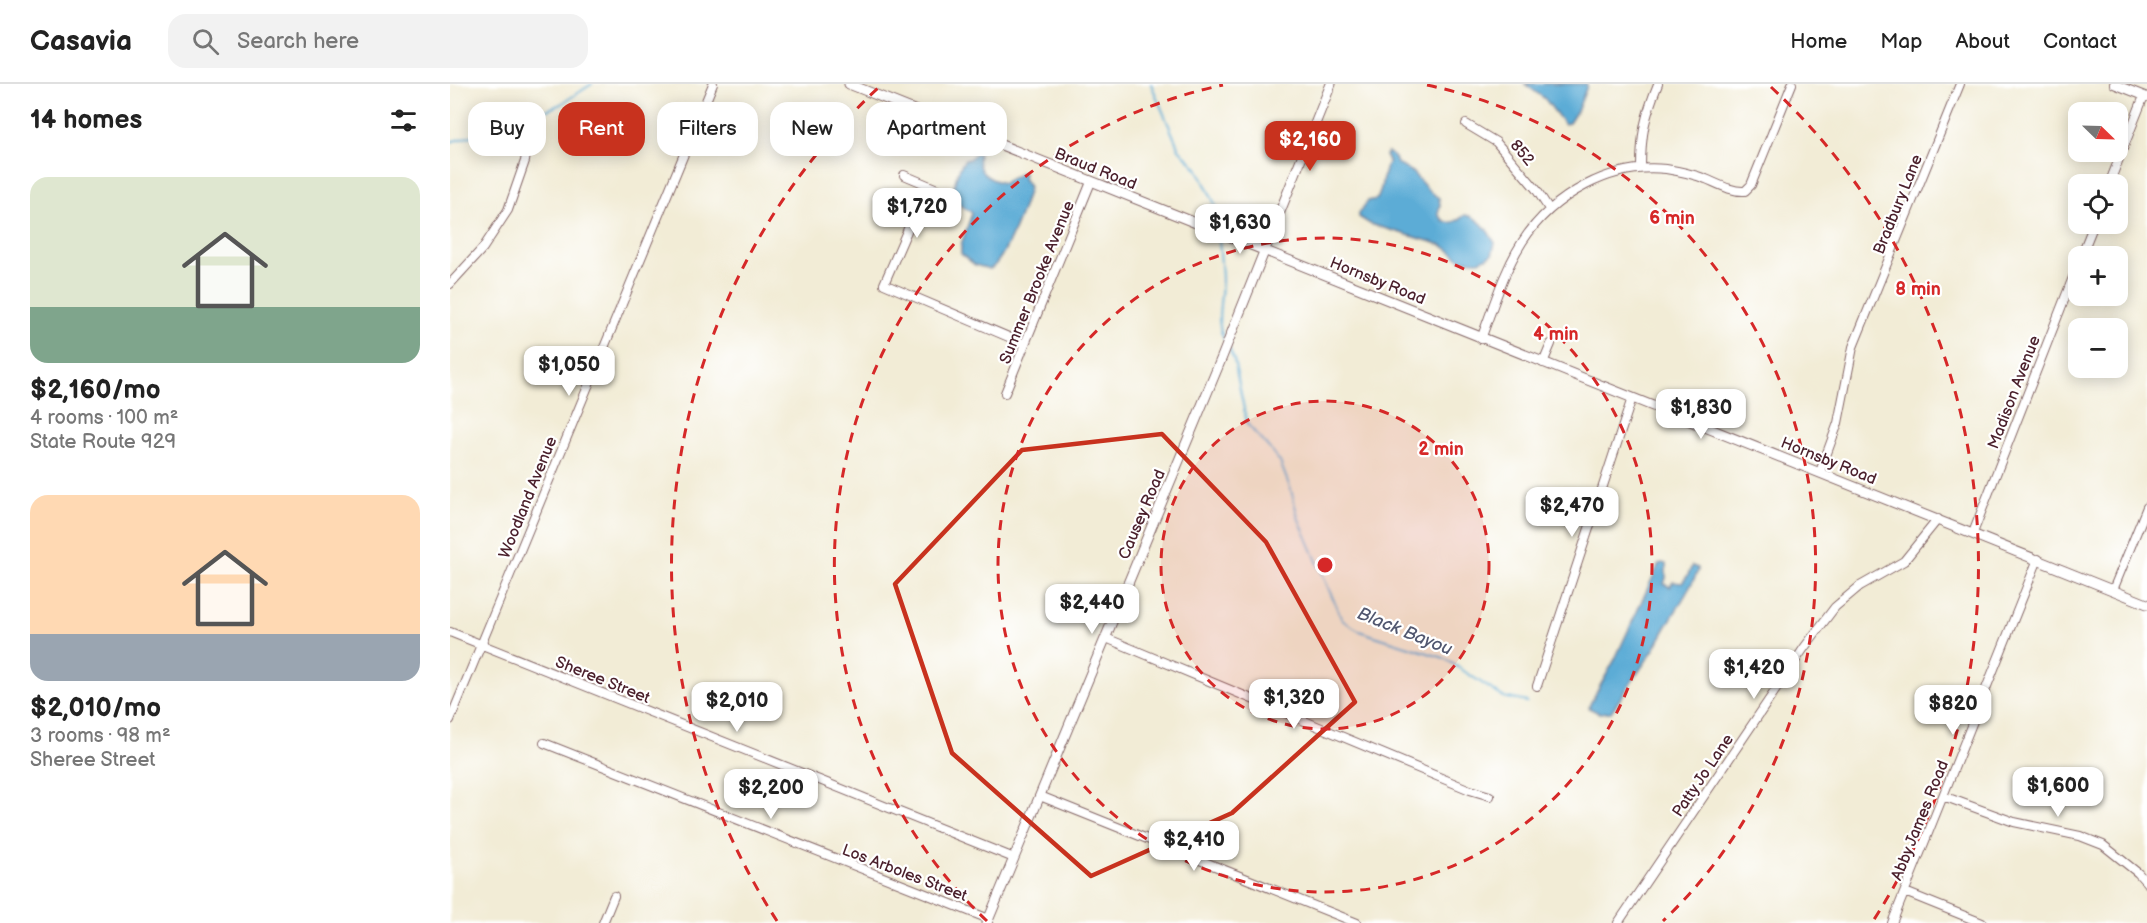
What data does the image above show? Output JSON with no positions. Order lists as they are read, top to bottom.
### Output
{
  "streets": {
    "street": [
      "852",
      "Braud Road",
      "Bradbury Lane",
      "Hornsby Road",
      "Summer Brooke Avenue",
      "Madison Avenue",
      "Woodland Avenue",
      "Causey Road",
      "Sheree Street",
      "Patty Jo Lane",
      "Abby James Road",
      "Los Arboles Street"
    ]
  },
  "crossings": [
    ["Braud Road", "Hornsby Road"],
    ["Braud Road", "Summer Brooke Avenue"],
    ["Braud Road", "Causey Road"],
    ["Bradbury Lane", "Hornsby Road"],
    ["Hornsby Road", "Madison Avenue"],
    ["Hornsby Road", "Causey Road"],
    ["Hornsby Road", "Patty Jo Lane"],
    ["Hornsby Road", "Abby James Road"],
    ["Woodland Avenue", "Sheree Street"],
    ["Causey Road", "Sheree Street"],
    ["Causey Road", "Los Arboles Street"]
  ],
  "water": ["Black Bayou"],
  "north": "bottom right",
  "page": {
    "header": "Casavia",
    "search": "Search here",
    "nav": [
      "Home",
      "Map",
      "About",
      "Contact"
    ],
    "heading": "14 homes",
    "map_buttons": ["+", "−"],
    "chip": [
      "Buy",
      "Rent",
      "Filters",
      "New",
      "Apartment"
    ],
    "price": [
      "$2,160",
      "$1,720",
      "$1,630",
      "$1,050",
      "$1,830",
      "$2,470",
      "$2,440",
      "$1,420",
      "$1,320",
      "$2,010",
      "$820",
      "$1,600",
      "$2,200",
      "$2,410"
    ],
    "list": [
      {
        "name": "$2,160/mo",
        "note": "4 rooms · 100 m² · State Route 929"
      },
      {
        "name": "$2,010/mo",
        "note": "3 rooms · 98 m² · Sheree Street"
      }
    ]
  },
  "rings": [
    "6 min",
    "8 min",
    "4 min",
    "2 min"
  ]
}
